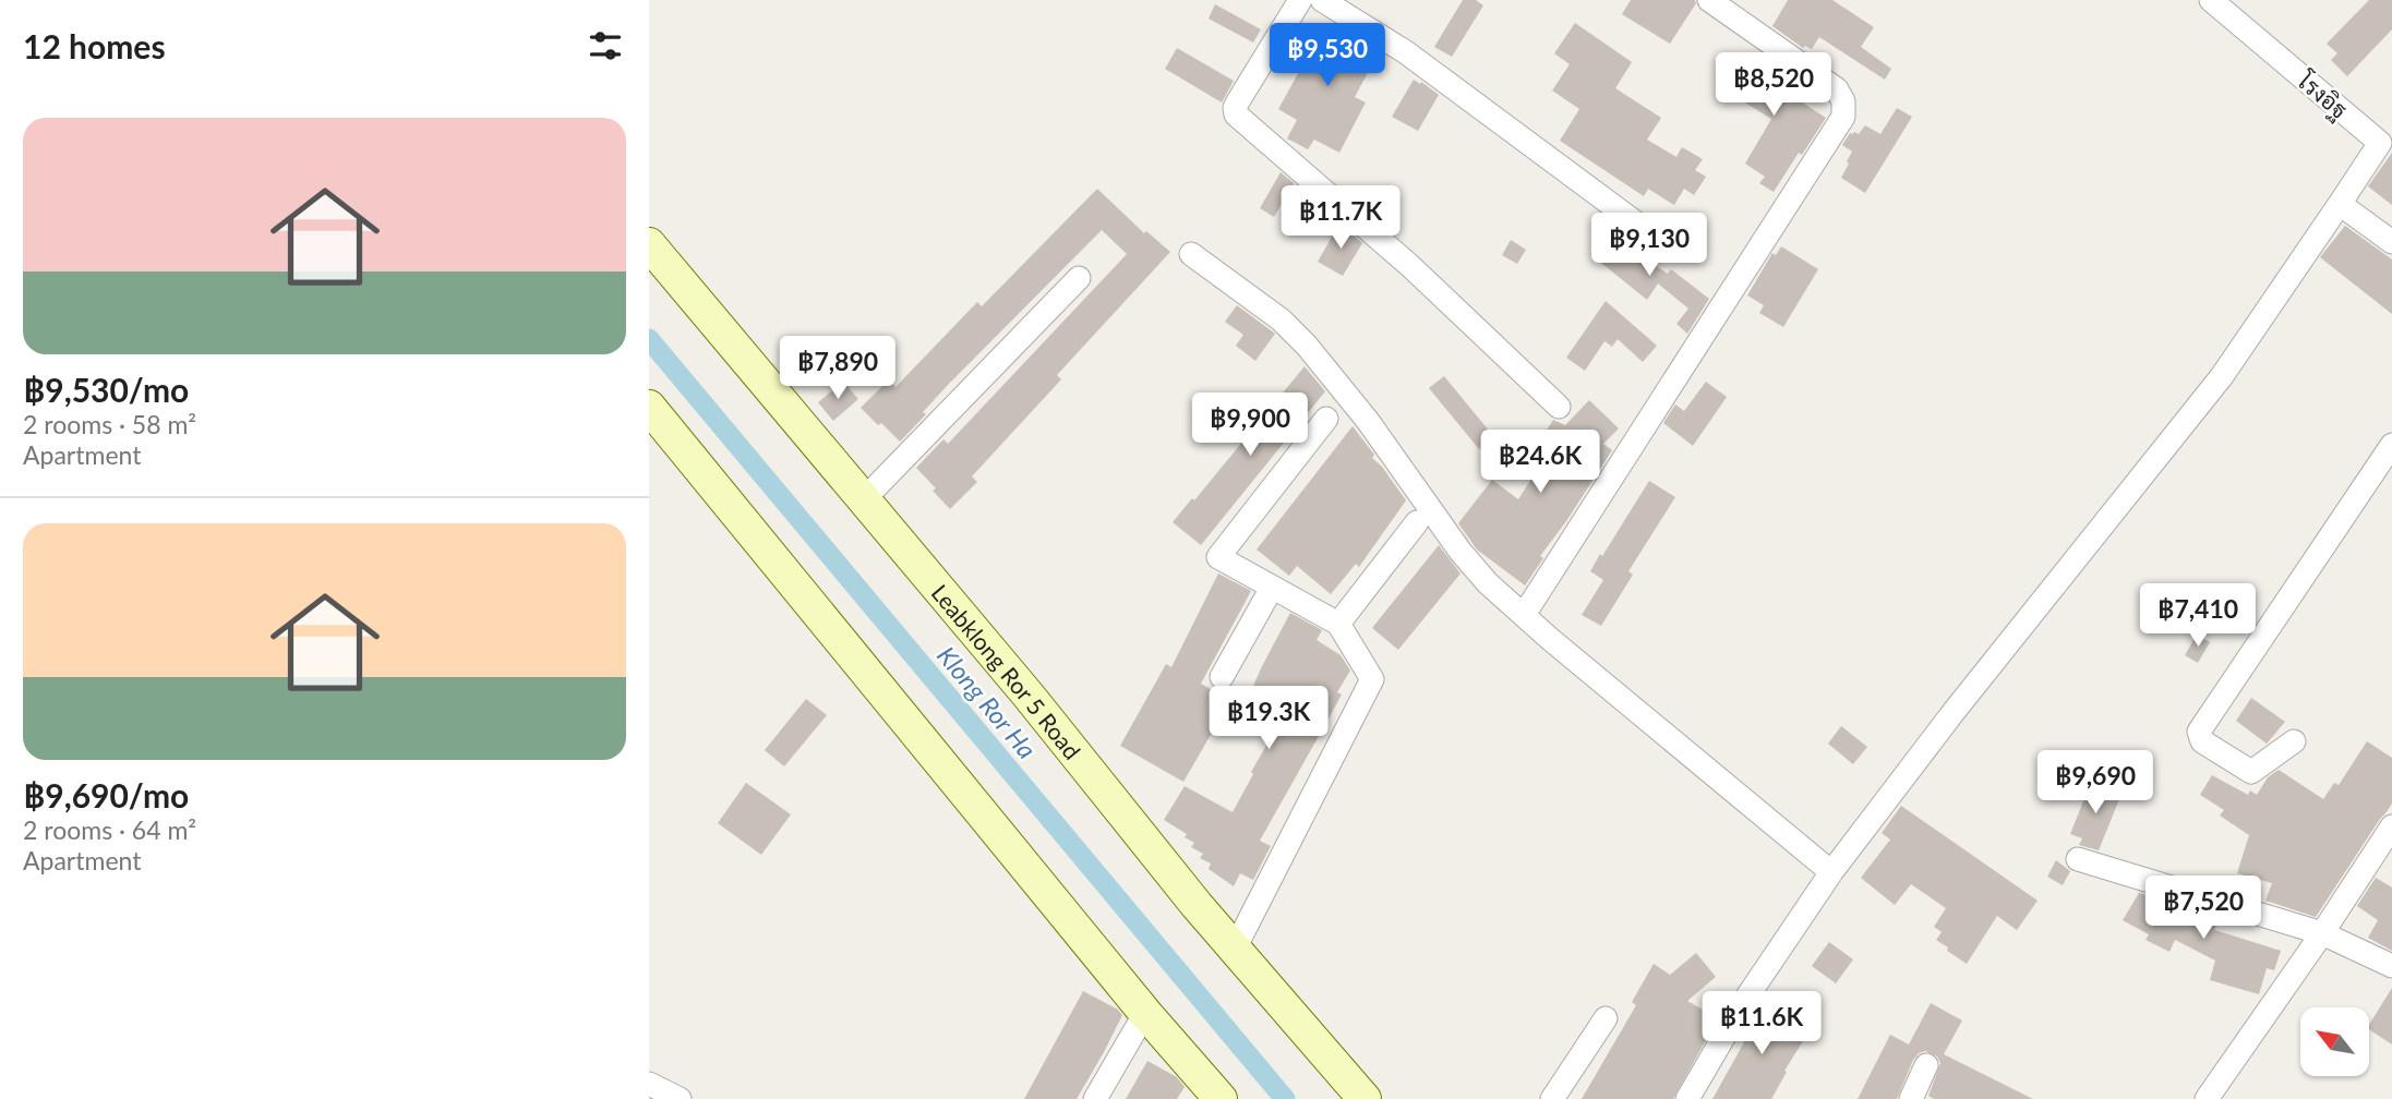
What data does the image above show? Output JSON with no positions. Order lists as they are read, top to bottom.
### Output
{
  "streets": {
    "street": ["โรงอิฐ", "Leabklong Ror 5 Road"]
  },
  "water": ["Klong Ror Ha"],
  "north": "top left",
  "page": {
    "heading": "12 homes",
    "price": [
      "฿9,530",
      "฿8,520",
      "฿11.7K",
      "฿9,130",
      "฿7,890",
      "฿9,900",
      "฿24.6K",
      "฿7,410",
      "฿19.3K",
      "฿9,690",
      "฿7,520",
      "฿11.6K"
    ],
    "list": [
      {
        "name": "฿9,530/mo",
        "note": "2 rooms · 58 m² · Apartment"
      },
      {
        "name": "฿9,690/mo",
        "note": "2 rooms · 64 m² · Apartment"
      }
    ]
  }
}
